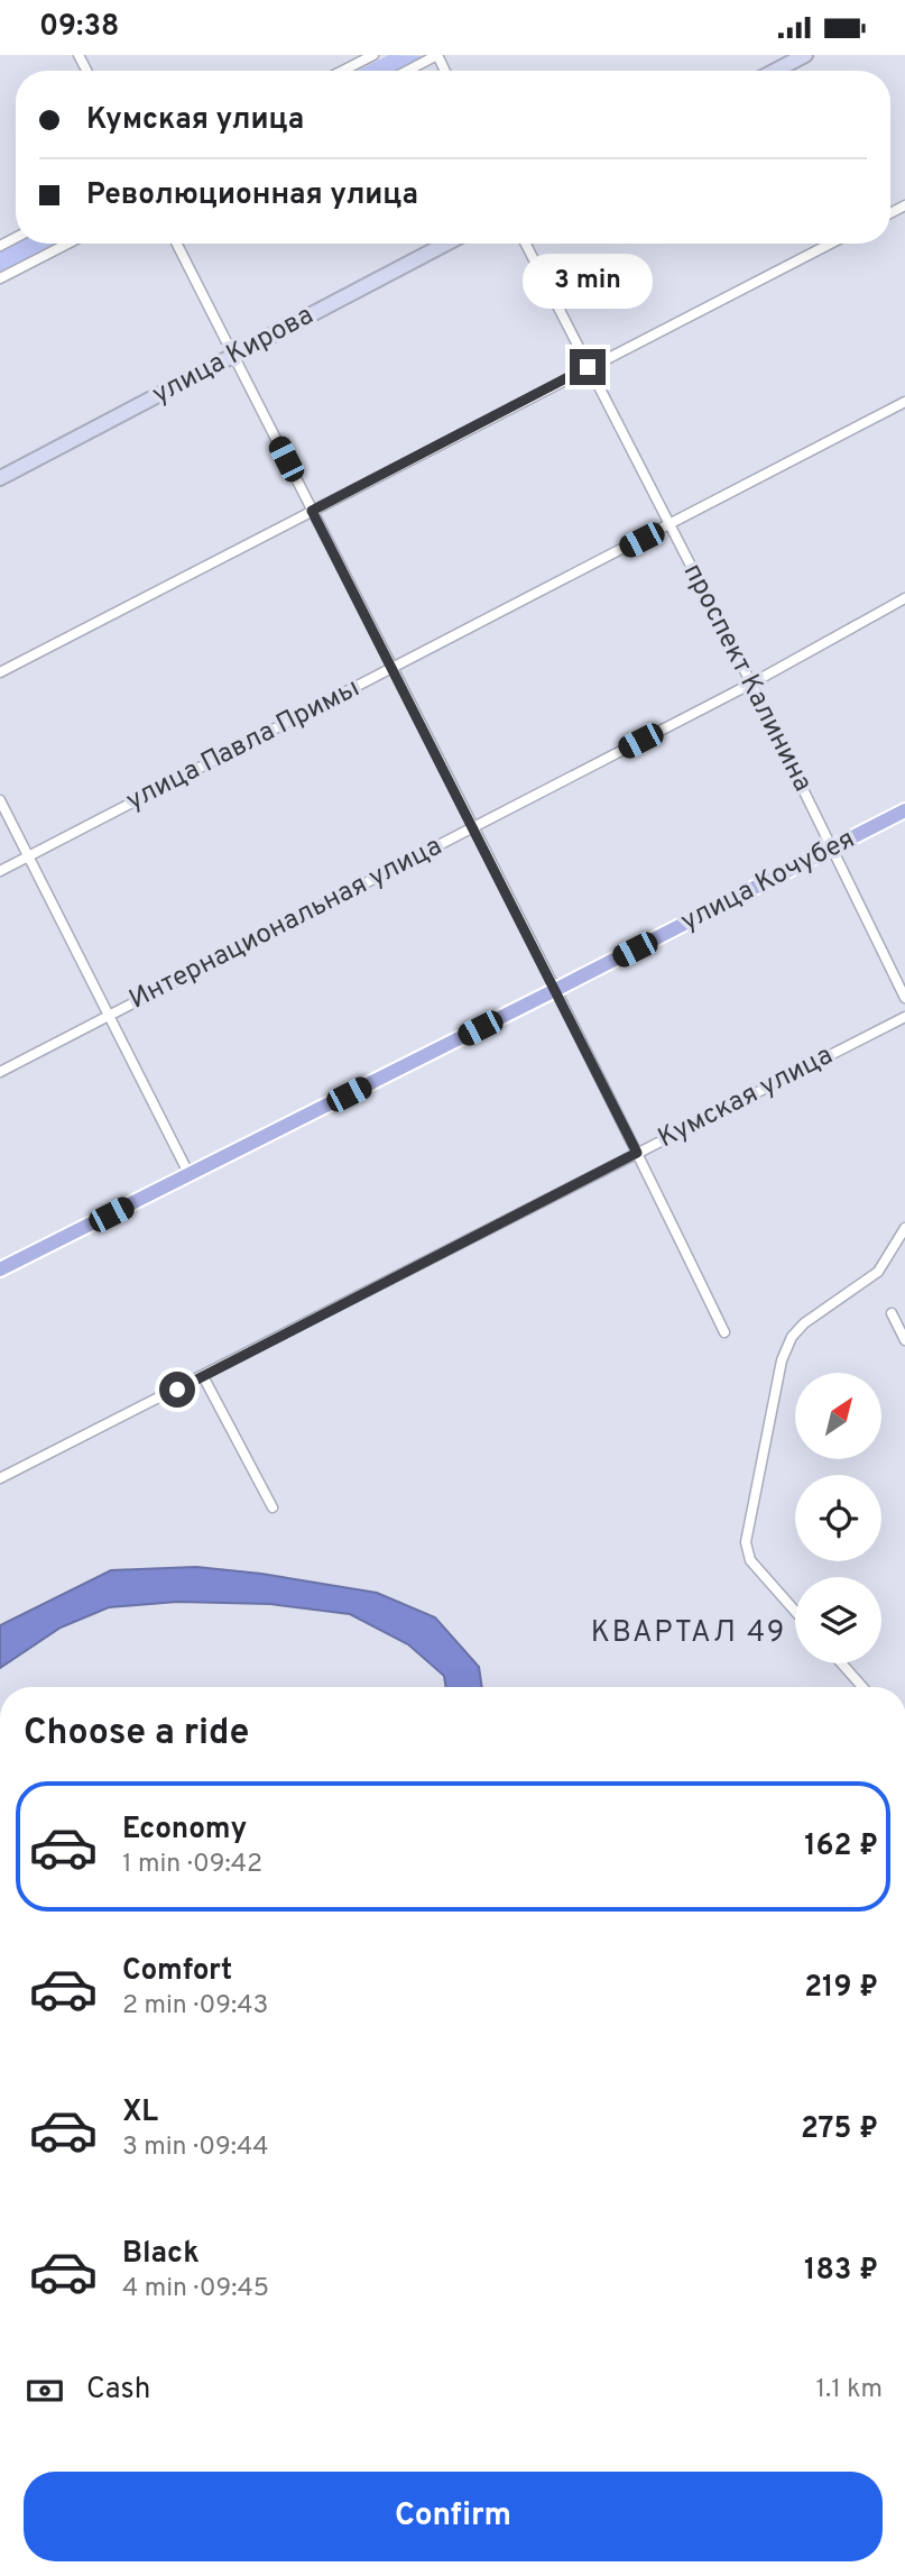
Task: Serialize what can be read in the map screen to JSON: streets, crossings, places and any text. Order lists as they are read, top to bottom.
{
  "streets": {
    "main road": ["улица Кочубея"],
    "street": [
      "улица Кирова",
      "проспект Калинина",
      "улица Павла Примы",
      "Интернациональная улица",
      "Кумская улица"
    ]
  },
  "crossings": [
    ["проспект Калинина", "улица Павла Примы"],
    ["проспект Калинина", "улица Кочубея"],
    ["проспект Калинина", "Интернациональная улица"]
  ],
  "districts": ["КВАРТАЛ 49"],
  "north": "top right",
  "page": {
    "status": "09:38",
    "banner": ["Кумская улица", "Революционная улица"],
    "bubble": "3 min",
    "heading": "Choose a ride",
    "list": [
      {
        "name": "Economy",
        "note": "1 min · 09:42",
        "value": "162 ₽"
      },
      {
        "name": "Comfort",
        "note": "2 min · 09:43",
        "value": "219 ₽"
      },
      {
        "name": "XL",
        "note": "3 min · 09:44",
        "value": "275 ₽"
      },
      {
        "name": "Black",
        "note": "4 min · 09:45",
        "value": "183 ₽"
      }
    ],
    "pay": ["Cash", "1.1 km"],
    "buttons": "Confirm"
  }
}
